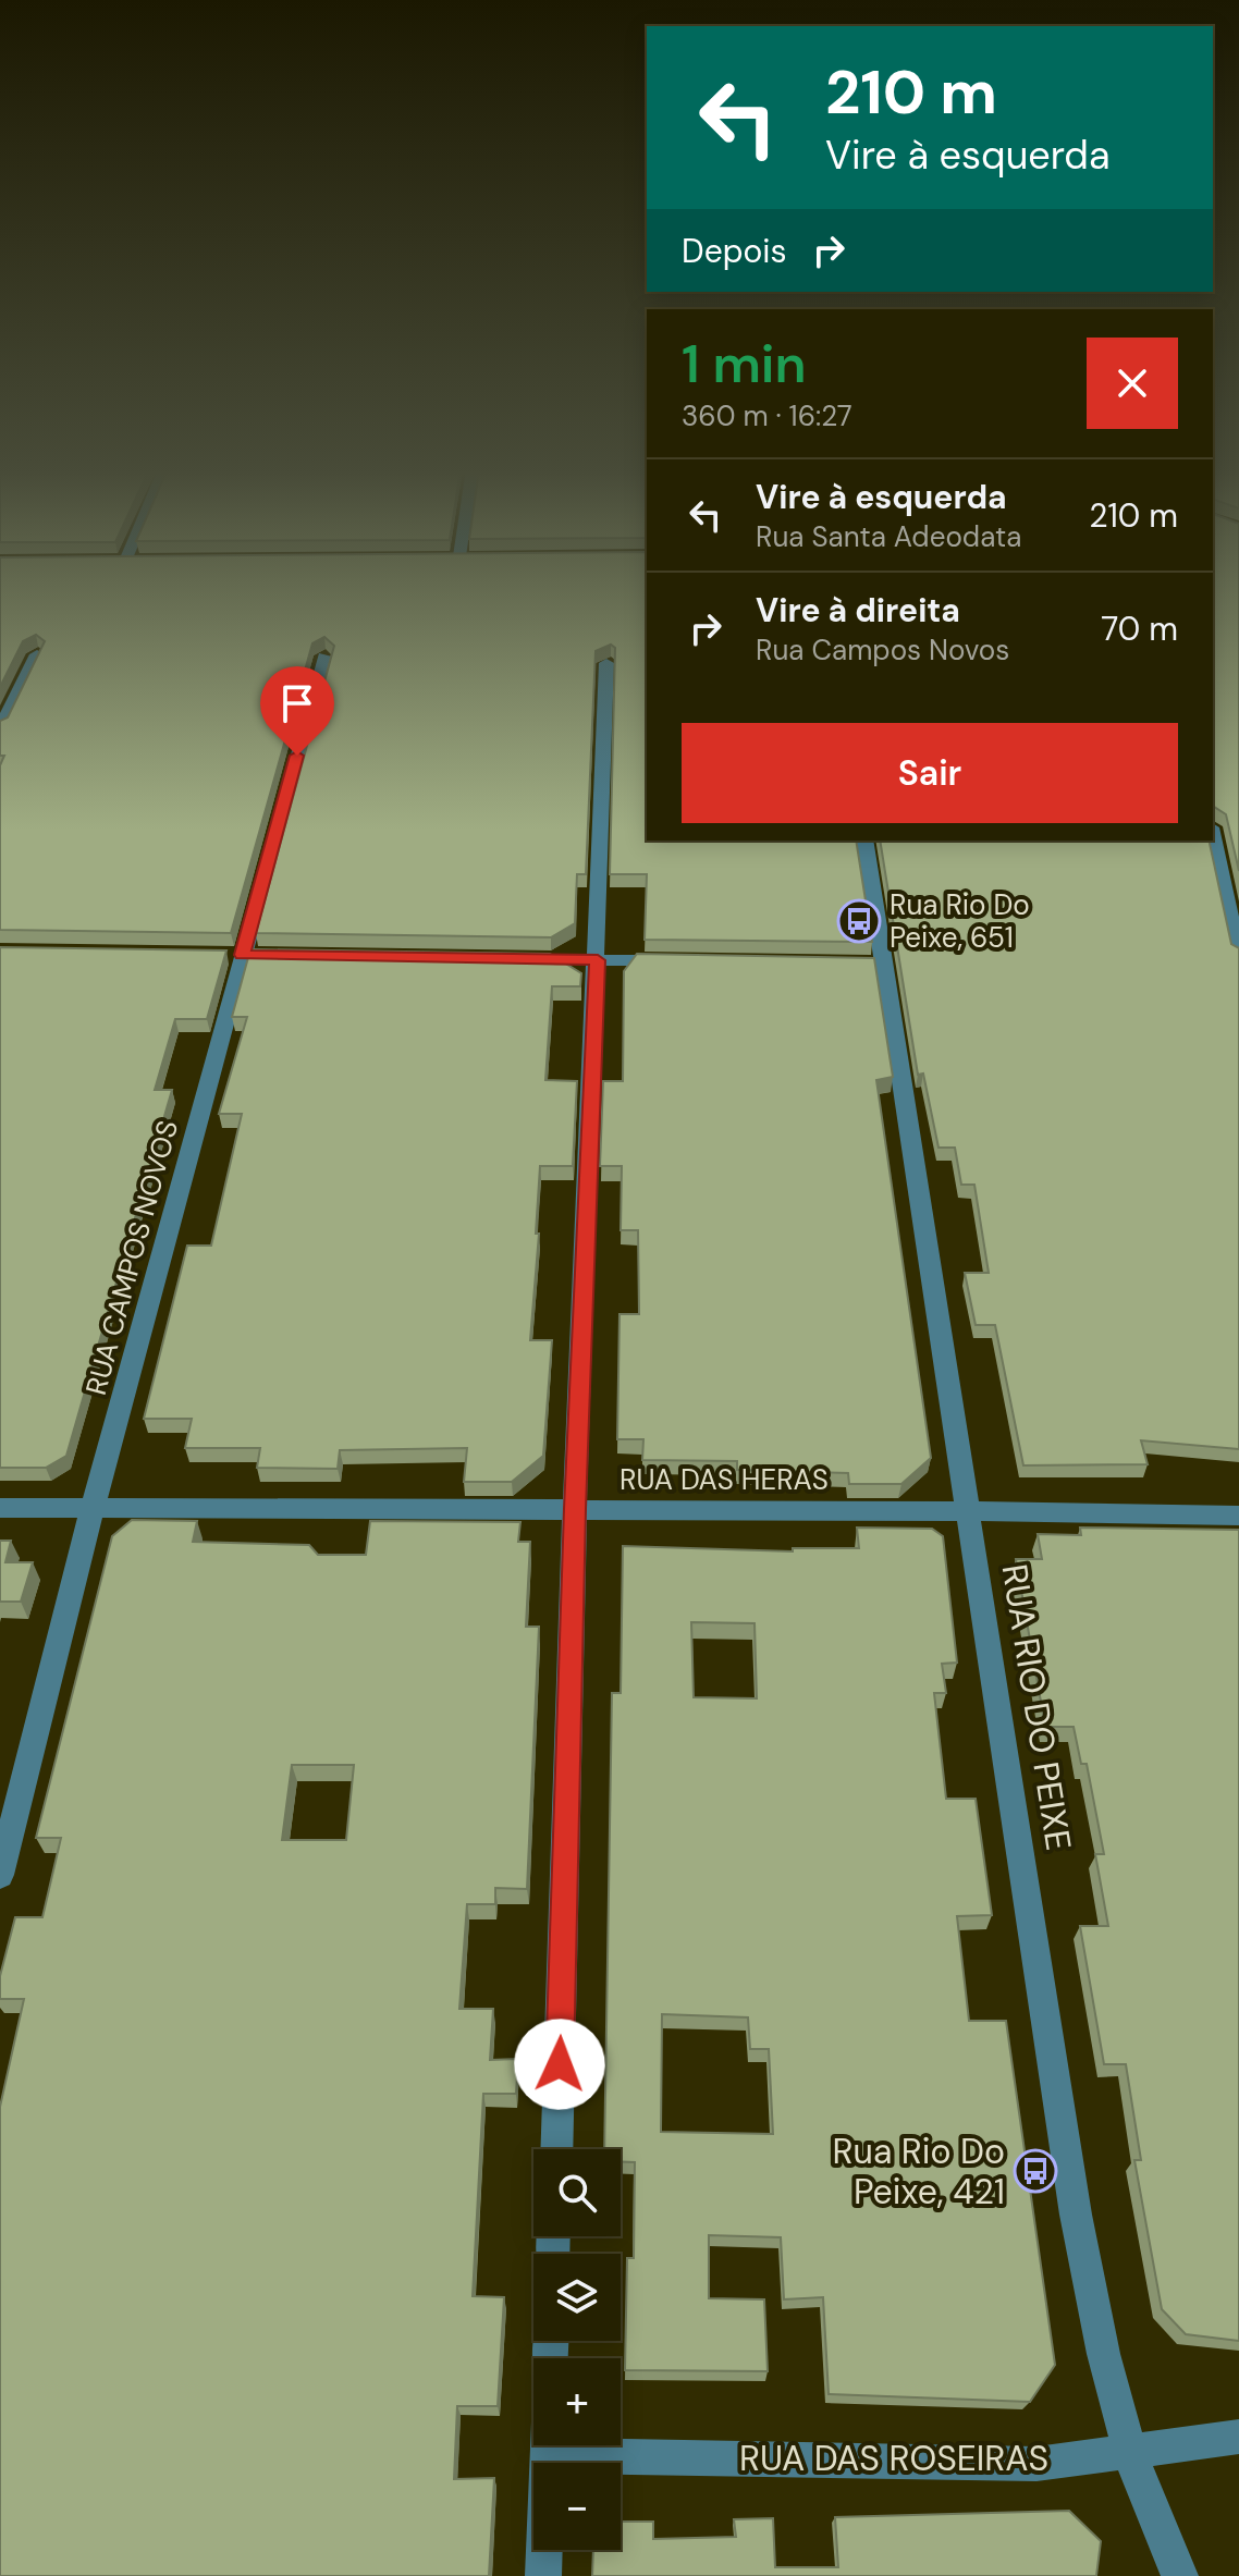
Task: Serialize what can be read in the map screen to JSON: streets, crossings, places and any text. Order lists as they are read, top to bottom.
{
  "streets": {
    "street": [
      "RUA CAMPOS NOVOS",
      "RUA DAS HERAS",
      "RUA RIO DO PEIXE",
      "RUA DAS ROSEIRAS"
    ]
  },
  "crossings": [
    ["RUA CAMPOS NOVOS", "RUA DAS HERAS"],
    ["RUA DAS HERAS", "RUA RIO DO PEIXE"],
    ["RUA RIO DO PEIXE", "RUA DAS ROSEIRAS"]
  ],
  "places": {
    "bus stop": ["Rua Rio Do Peixe, 651", "Rua Rio Do Peixe, 421"]
  },
  "page": {
    "turn": ["210 m", "Vire à esquerda"],
    "then": "Depois",
    "heading": ["1 min", "360 m · 16:27"],
    "list": [
      {
        "name": "Vire à esquerda",
        "note": "Rua Santa Adeodata",
        "value": "210 m"
      },
      {
        "name": "Vire à direita",
        "note": "Rua Campos Novos",
        "value": "70 m"
      }
    ],
    "buttons": "Sair",
    "map_buttons": ["+", "−"]
  }
}
